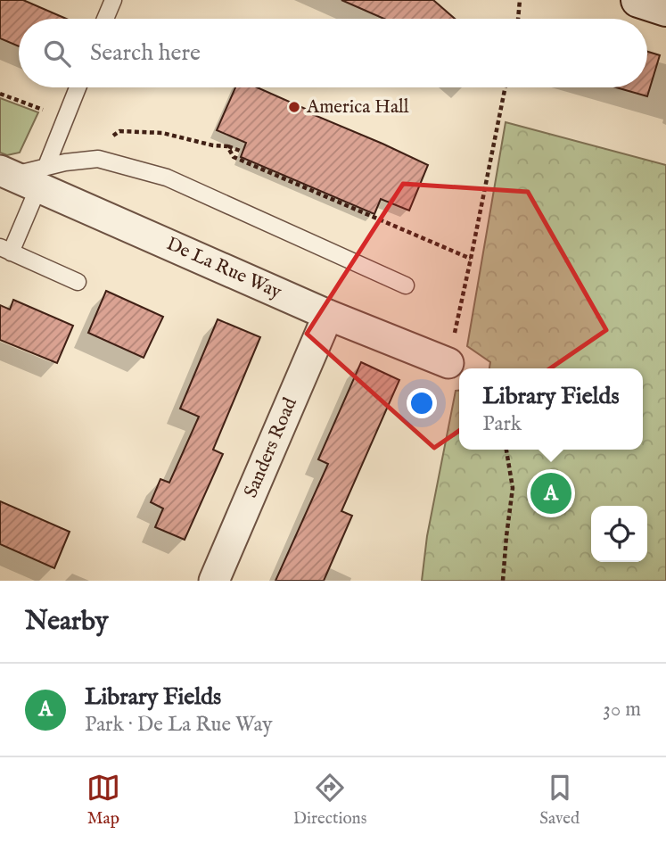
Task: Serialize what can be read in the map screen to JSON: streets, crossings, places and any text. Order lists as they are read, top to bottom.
{
  "streets": {
    "street": ["De La Rue Way", "Sanders Road"]
  },
  "crossings": [
    ["De La Rue Way", "Sanders Road"]
  ],
  "places": ["America Hall"],
  "page": {
    "search": "Search here",
    "popup": ["Library Fields", "Park"],
    "pins": "A",
    "heading": "Nearby",
    "list": [
      {
        "mark": "A",
        "name": "Library Fields",
        "note": "Park · De La Rue Way",
        "value": "30 m"
      }
    ],
    "nav": ["Map", "Directions", "Saved"]
  }
}
